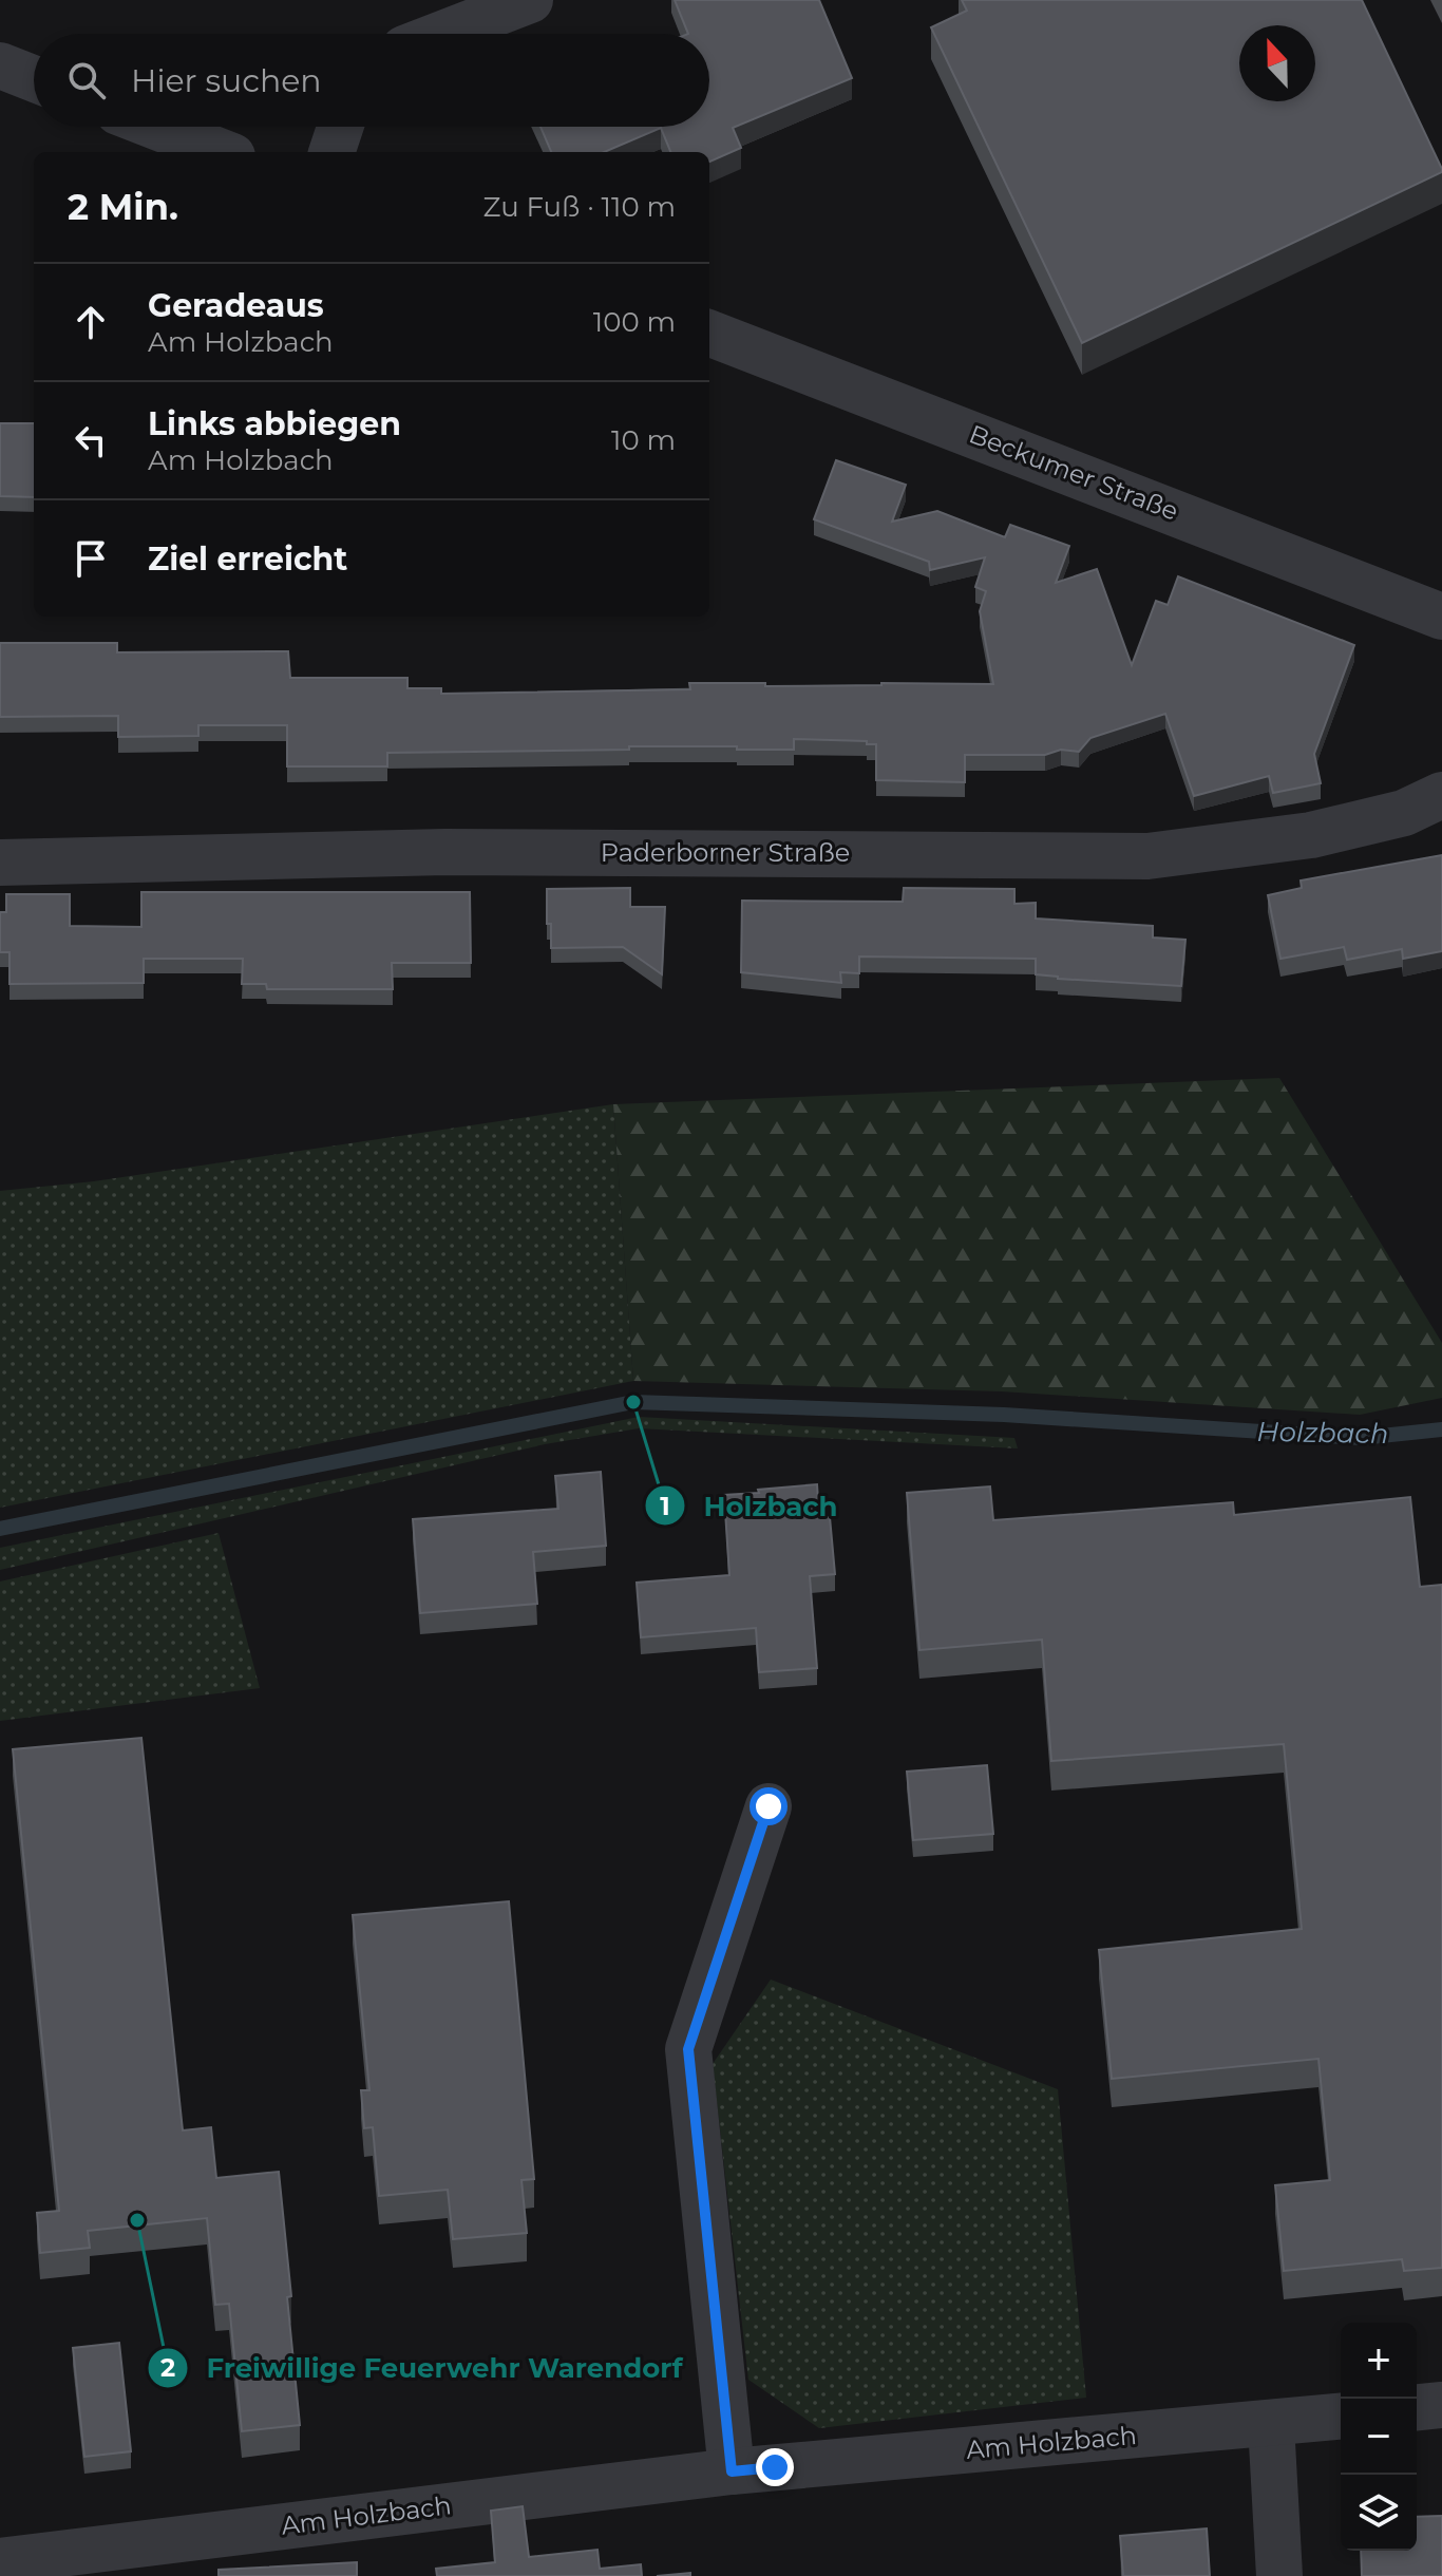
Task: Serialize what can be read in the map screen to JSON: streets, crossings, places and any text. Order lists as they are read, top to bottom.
{
  "streets": {
    "street": ["Beckumer Straße", "Paderborner Straße", "Am Holzbach"]
  },
  "water": ["Holzbach"],
  "places": ["Holzbach", "Freiwillige Feuerwehr Warendorf"],
  "north": "top",
  "page": {
    "search": "Hier suchen",
    "heading": ["2 Min.", "Zu Fuß · 110 m"],
    "list": [
      ["Geradeaus", "Am Holzbach", "100 m"],
      ["Links abbiegen", "Am Holzbach", "10 m"],
      "Ziel erreicht"
    ],
    "map_buttons": ["+", "−"]
  }
}
